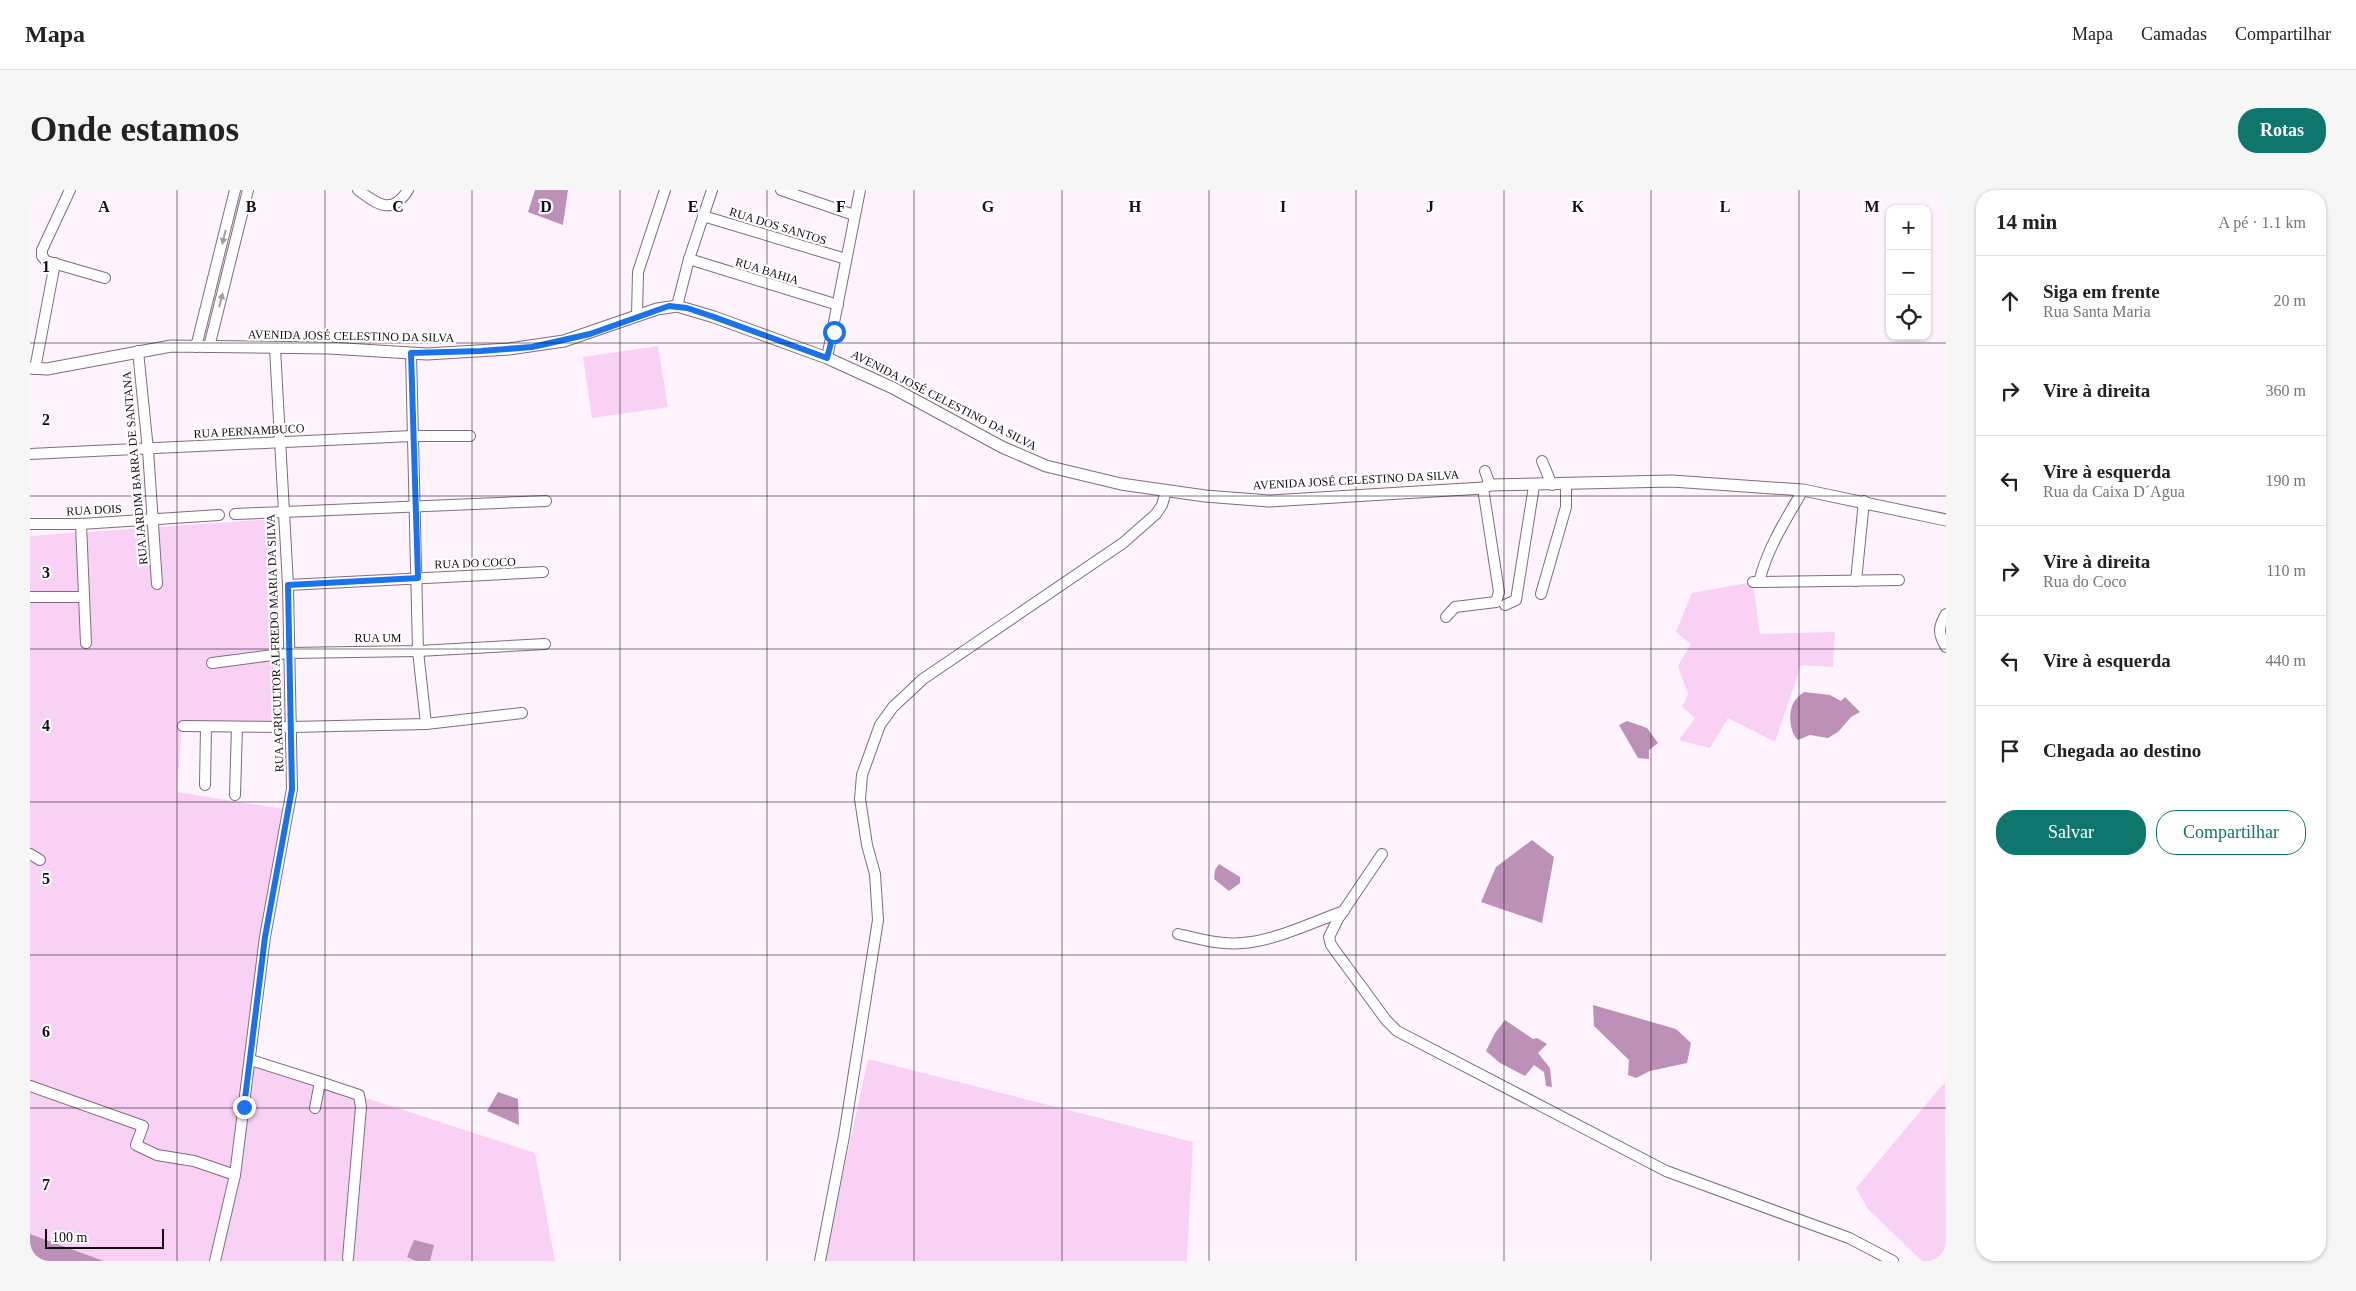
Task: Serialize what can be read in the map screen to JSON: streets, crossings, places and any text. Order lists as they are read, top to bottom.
{
  "streets": {
    "street": [
      "RUA DOS SANTOS",
      "RUA BAHIA",
      "AVENIDA JOSÉ CELESTINO DA SILVA",
      "RUA PERNAMBUCO",
      "RUA JARDIM BARRA DE SANTANA",
      "RUA DOIS",
      "RUA DO COCO",
      "RUA UM",
      "RUA AGRICULTOR ALFREDO MARIA DA SILVA"
    ]
  },
  "crossings": [
    ["AVENIDA JOSÉ CELESTINO DA SILVA", "RUA JARDIM BARRA DE SANTANA"],
    ["AVENIDA JOSÉ CELESTINO DA SILVA", "RUA AGRICULTOR ALFREDO MARIA DA SILVA"],
    ["RUA PERNAMBUCO", "RUA JARDIM BARRA DE SANTANA"],
    ["RUA PERNAMBUCO", "RUA AGRICULTOR ALFREDO MARIA DA SILVA"],
    ["RUA JARDIM BARRA DE SANTANA", "RUA DOIS"],
    ["RUA DO COCO", "RUA AGRICULTOR ALFREDO MARIA DA SILVA"],
    ["RUA UM", "RUA AGRICULTOR ALFREDO MARIA DA SILVA"]
  ],
  "scale_bar": "100 m",
  "page": {
    "header": "Mapa",
    "nav": ["Mapa", "Camadas", "Compartilhar"],
    "buttons": [
      "Rotas",
      ["Salvar", "Compartilhar"]
    ],
    "title": "Onde estamos",
    "heading": ["14 min", "A pé · 1.1 km"],
    "map_buttons": ["+", "−"],
    "list": [
      ["Siga em frente", "Rua Santa Maria", "20 m"],
      ["Vire à direita", "360 m"],
      ["Vire à esquerda", "Rua da Caixa D´Agua", "190 m"],
      ["Vire à direita", "Rua do Coco", "110 m"],
      ["Vire à esquerda", "440 m"],
      "Chegada ao destino"
    ],
    "scale": "100 m"
  },
  "grid": {
    "columns": [
      "A",
      "B",
      "C",
      "D",
      "E",
      "F",
      "G",
      "H",
      "I",
      "J",
      "K",
      "L",
      "M"
    ],
    "rows": [
      "1",
      "2",
      "3",
      "4",
      "5",
      "6",
      "7"
    ]
  }
}
